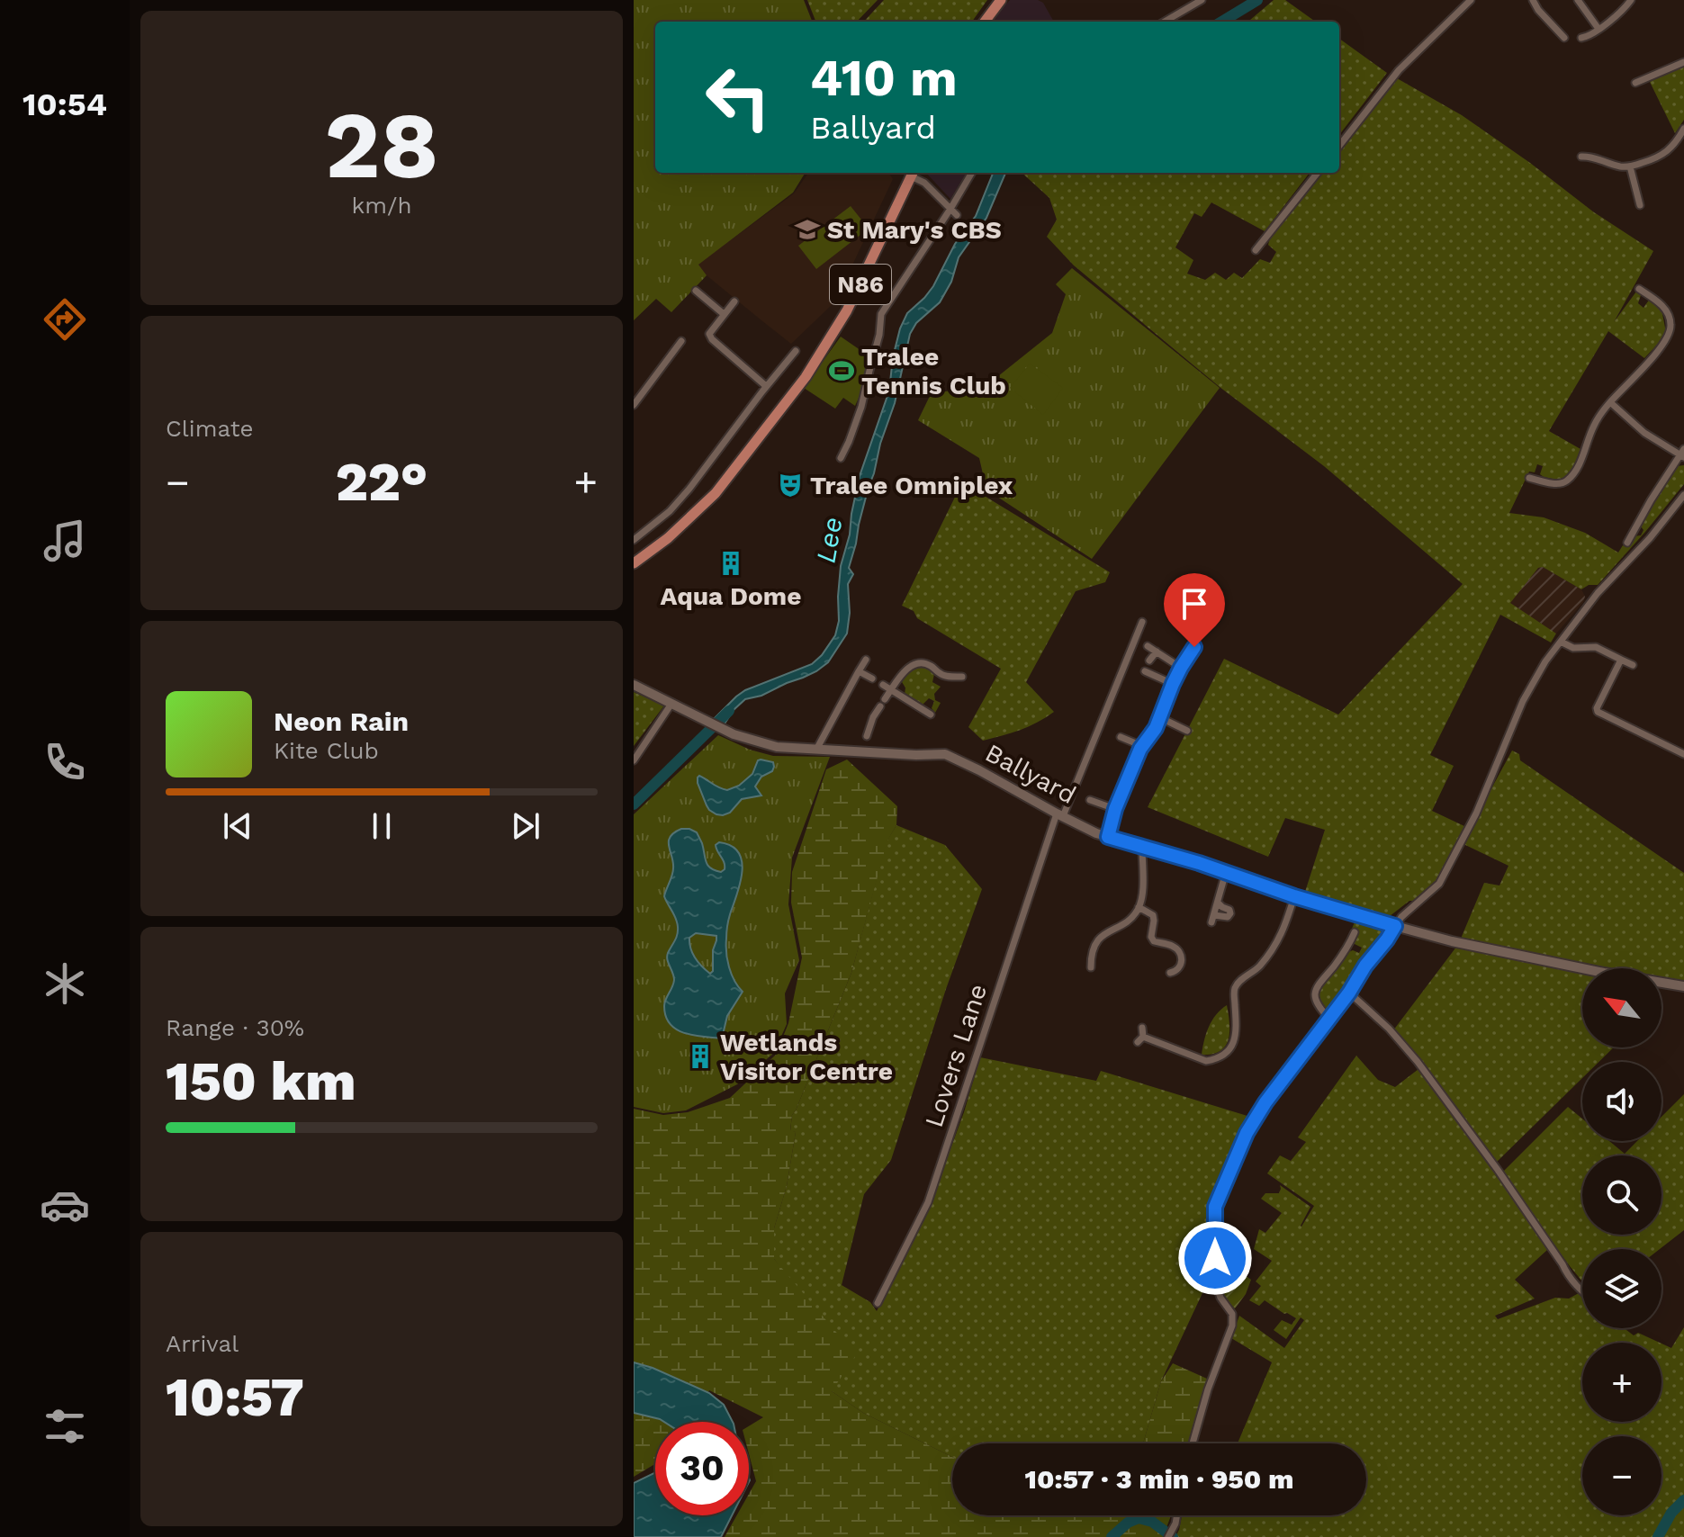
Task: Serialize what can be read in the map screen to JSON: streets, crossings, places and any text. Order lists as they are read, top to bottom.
{
  "streets": {
    "main road": ["N86"],
    "street": ["Ballyard", "Lovers Lane"]
  },
  "crossings": [
    ["Ballyard", "Lovers Lane"]
  ],
  "water": ["Lee"],
  "places": {
    "school or university": ["St Mary's CBS"],
    "sports": ["Tralee Tennis Club"],
    "theatre": ["Tralee Omniplex"],
    "building": ["Aqua Dome", "Wetlands Visitor Centre"]
  },
  "north": "top left",
  "page": {
    "tabs": "10:54",
    "tile": [
      ["28", "km/h"],
      "Climate",
      ["Range · 30%", "150 km"],
      ["Arrival", "10:57"]
    ],
    "turn": ["410 m", "Ballyard"],
    "heat": ["−", "22°", "+"],
    "song": ["Neon Rain", "Kite Club"],
    "map_buttons": ["+", "−"],
    "limit": "30",
    "trip": "10:57 · 3 min · 950 m"
  }
}
